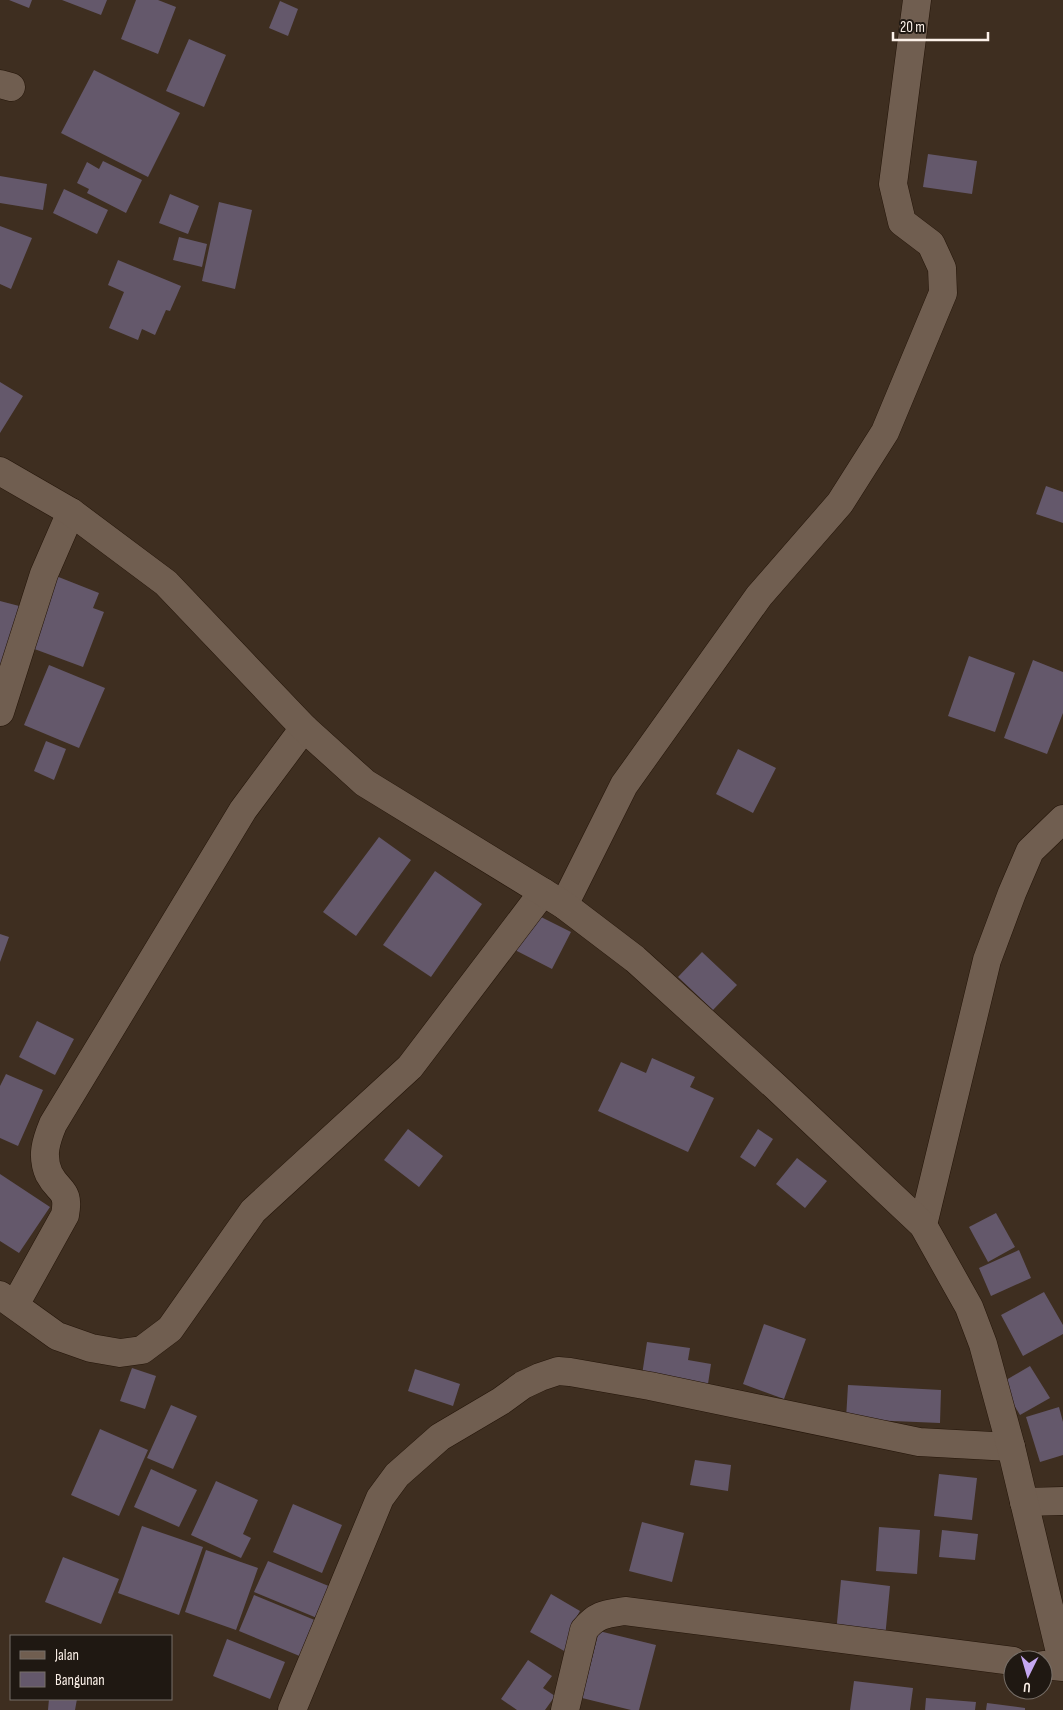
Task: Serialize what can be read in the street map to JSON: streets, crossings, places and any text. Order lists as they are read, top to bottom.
{
  "legend": ["Jalan", "Bangunan"],
  "scale_bar": "20 m",
  "north": "bottom"
}
